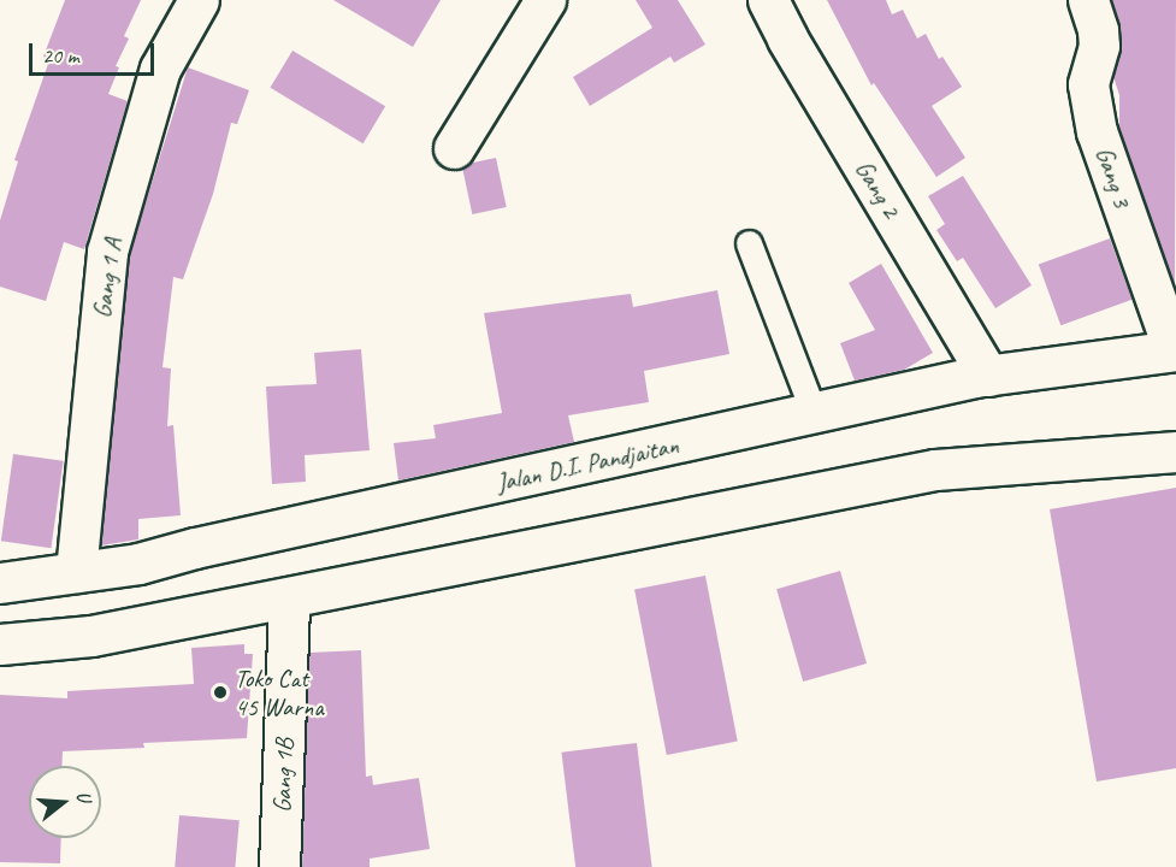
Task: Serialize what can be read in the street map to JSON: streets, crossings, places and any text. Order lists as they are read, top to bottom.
{
  "streets": {
    "main road": [
      "Gang 3",
      "Gang 2",
      "Gang 1 A",
      "Jalan D.I. Pandjaitan",
      "Gang 1B"
    ]
  },
  "crossings": [
    ["Gang 3", "Jalan D.I. Pandjaitan"],
    ["Gang 2", "Jalan D.I. Pandjaitan"],
    ["Gang 1 A", "Jalan D.I. Pandjaitan"]
  ],
  "places": ["Toko Cat 45 Warna"],
  "scale_bar": "20 m",
  "north": "right"
}
